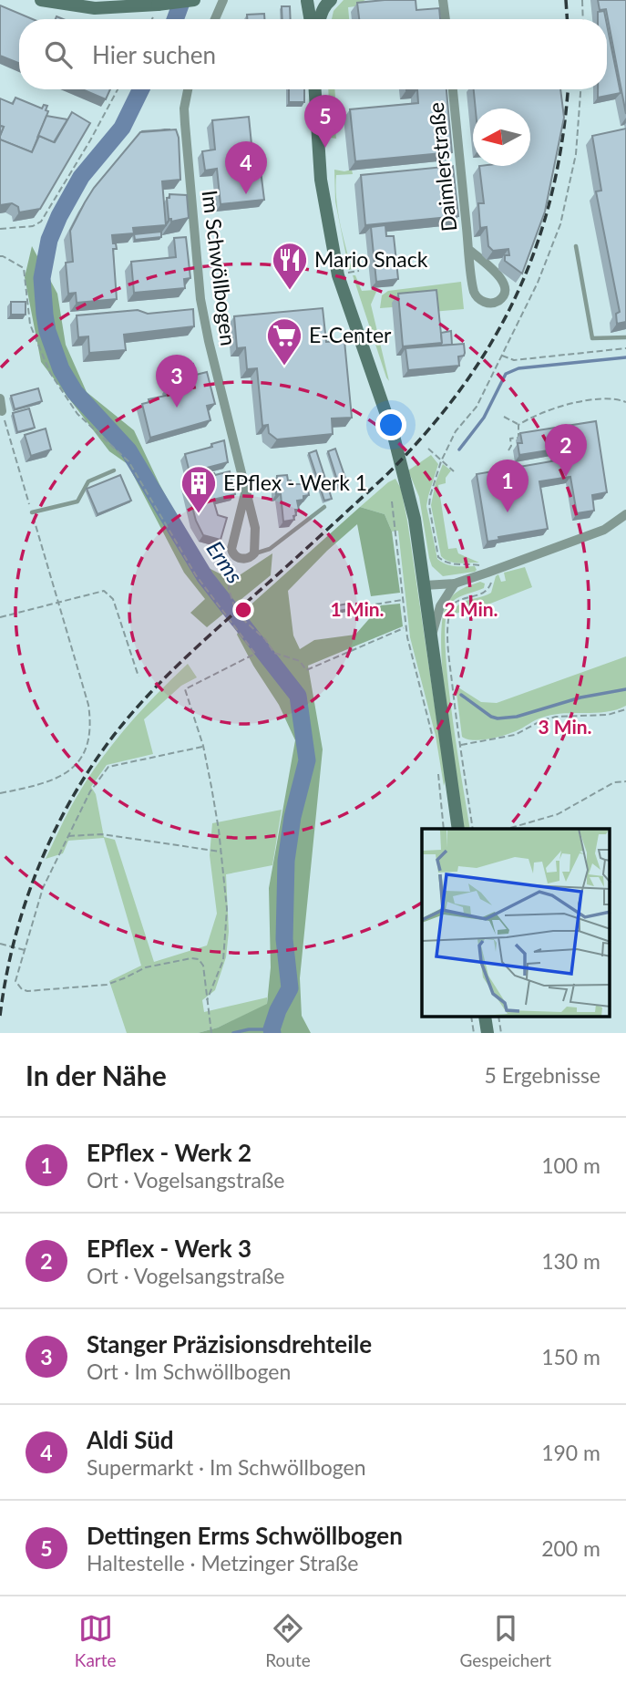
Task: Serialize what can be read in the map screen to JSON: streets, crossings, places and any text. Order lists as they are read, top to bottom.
{
  "streets": {
    "street": ["Daimlerstraße", "Im Schwöllbogen"]
  },
  "water": ["Erms"],
  "places": {
    "restaurant": ["Mario Snack"],
    "supermarket": ["E-Center"],
    "building": ["EPflex - Werk 1"]
  },
  "north": "left",
  "page": {
    "search": "Hier suchen",
    "pins": [
      "5",
      "4",
      "3",
      "2",
      "1"
    ],
    "heading": ["In der Nähe", "5 Ergebnisse"],
    "list": [
      {
        "mark": "1",
        "name": "EPflex - Werk 2",
        "note": "Ort · Vogelsangstraße",
        "value": "100 m"
      },
      {
        "mark": "2",
        "name": "EPflex - Werk 3",
        "note": "Ort · Vogelsangstraße",
        "value": "130 m"
      },
      {
        "mark": "3",
        "name": "Stanger Präzisionsdrehteile",
        "note": "Ort · Im Schwöllbogen",
        "value": "150 m"
      },
      {
        "mark": "4",
        "name": "Aldi Süd",
        "note": "Supermarkt · Im Schwöllbogen",
        "value": "190 m"
      },
      {
        "mark": "5",
        "name": "Dettingen Erms Schwöllbogen",
        "note": "Haltestelle · Metzinger Straße",
        "value": "200 m"
      }
    ],
    "nav": ["Karte", "Route", "Gespeichert"]
  },
  "rings": ["1 Min.", "2 Min.", "3 Min."]
}
